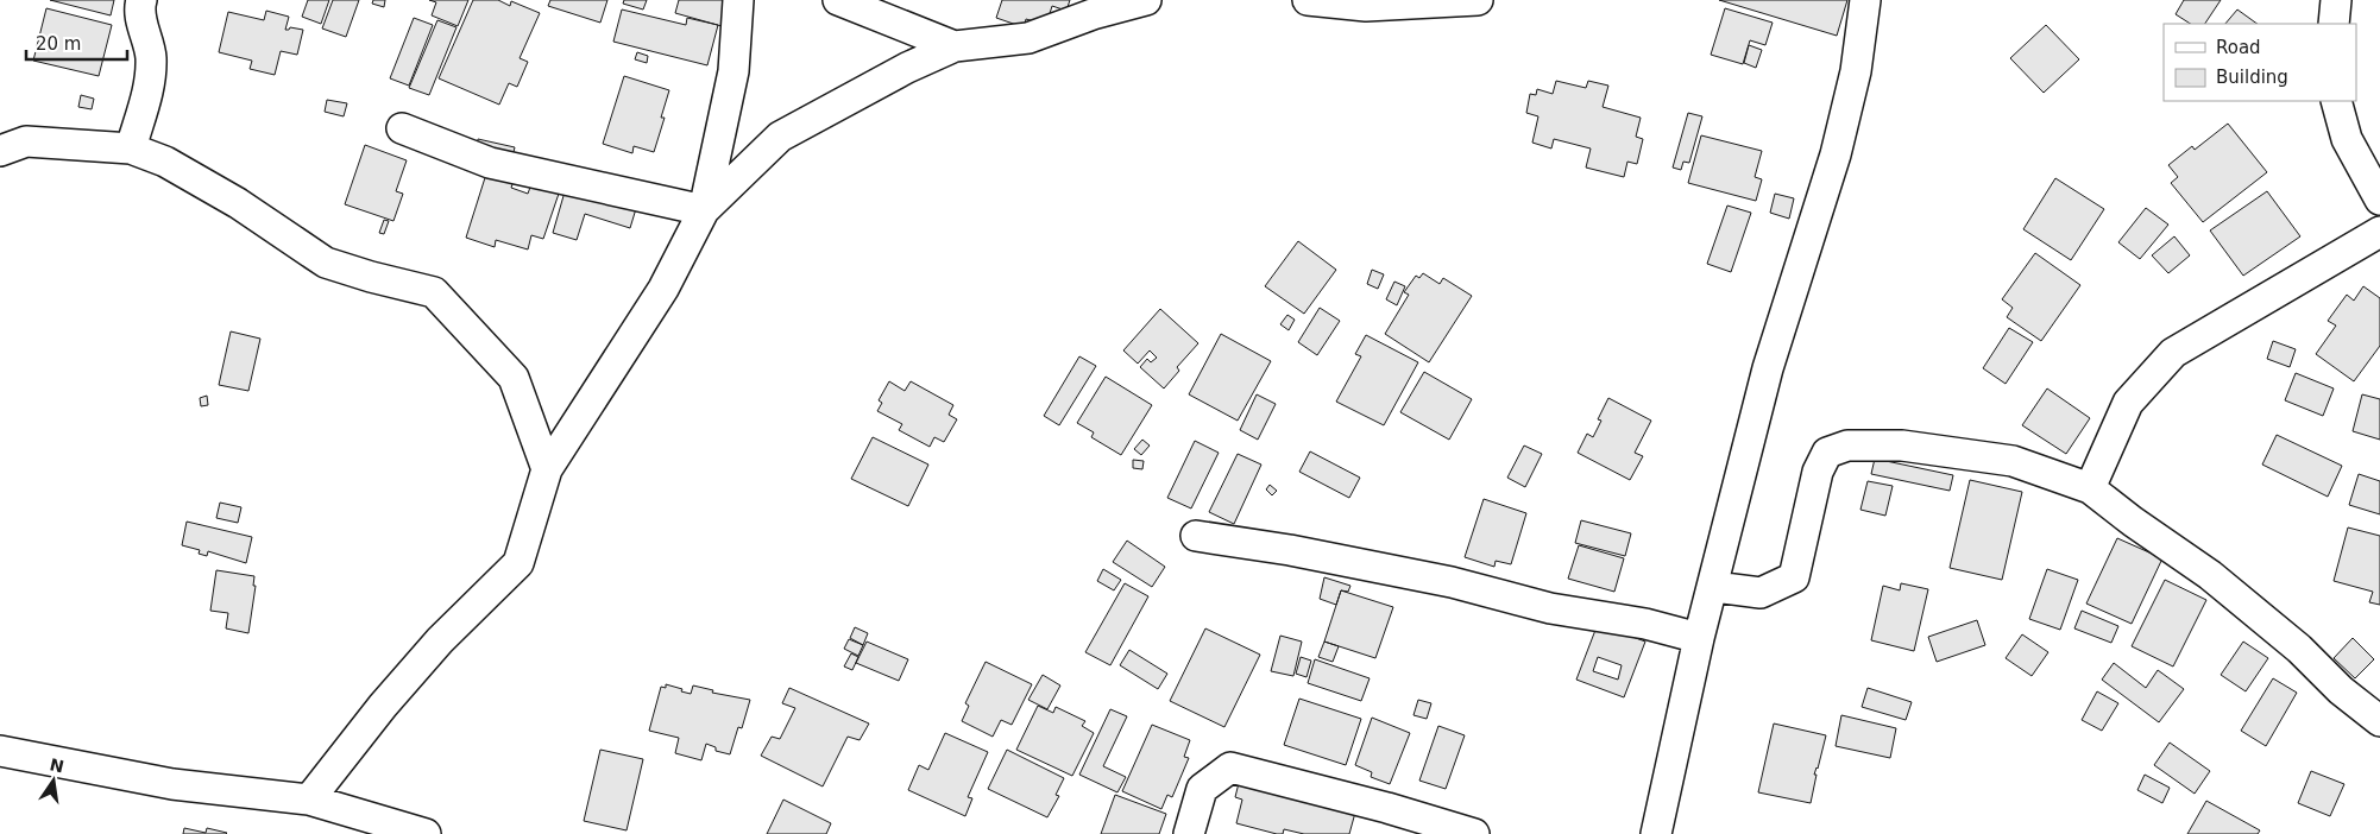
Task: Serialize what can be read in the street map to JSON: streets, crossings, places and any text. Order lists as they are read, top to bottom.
{
  "legend": ["Road", "Building"],
  "scale_bar": "20 m",
  "north": "top"
}
